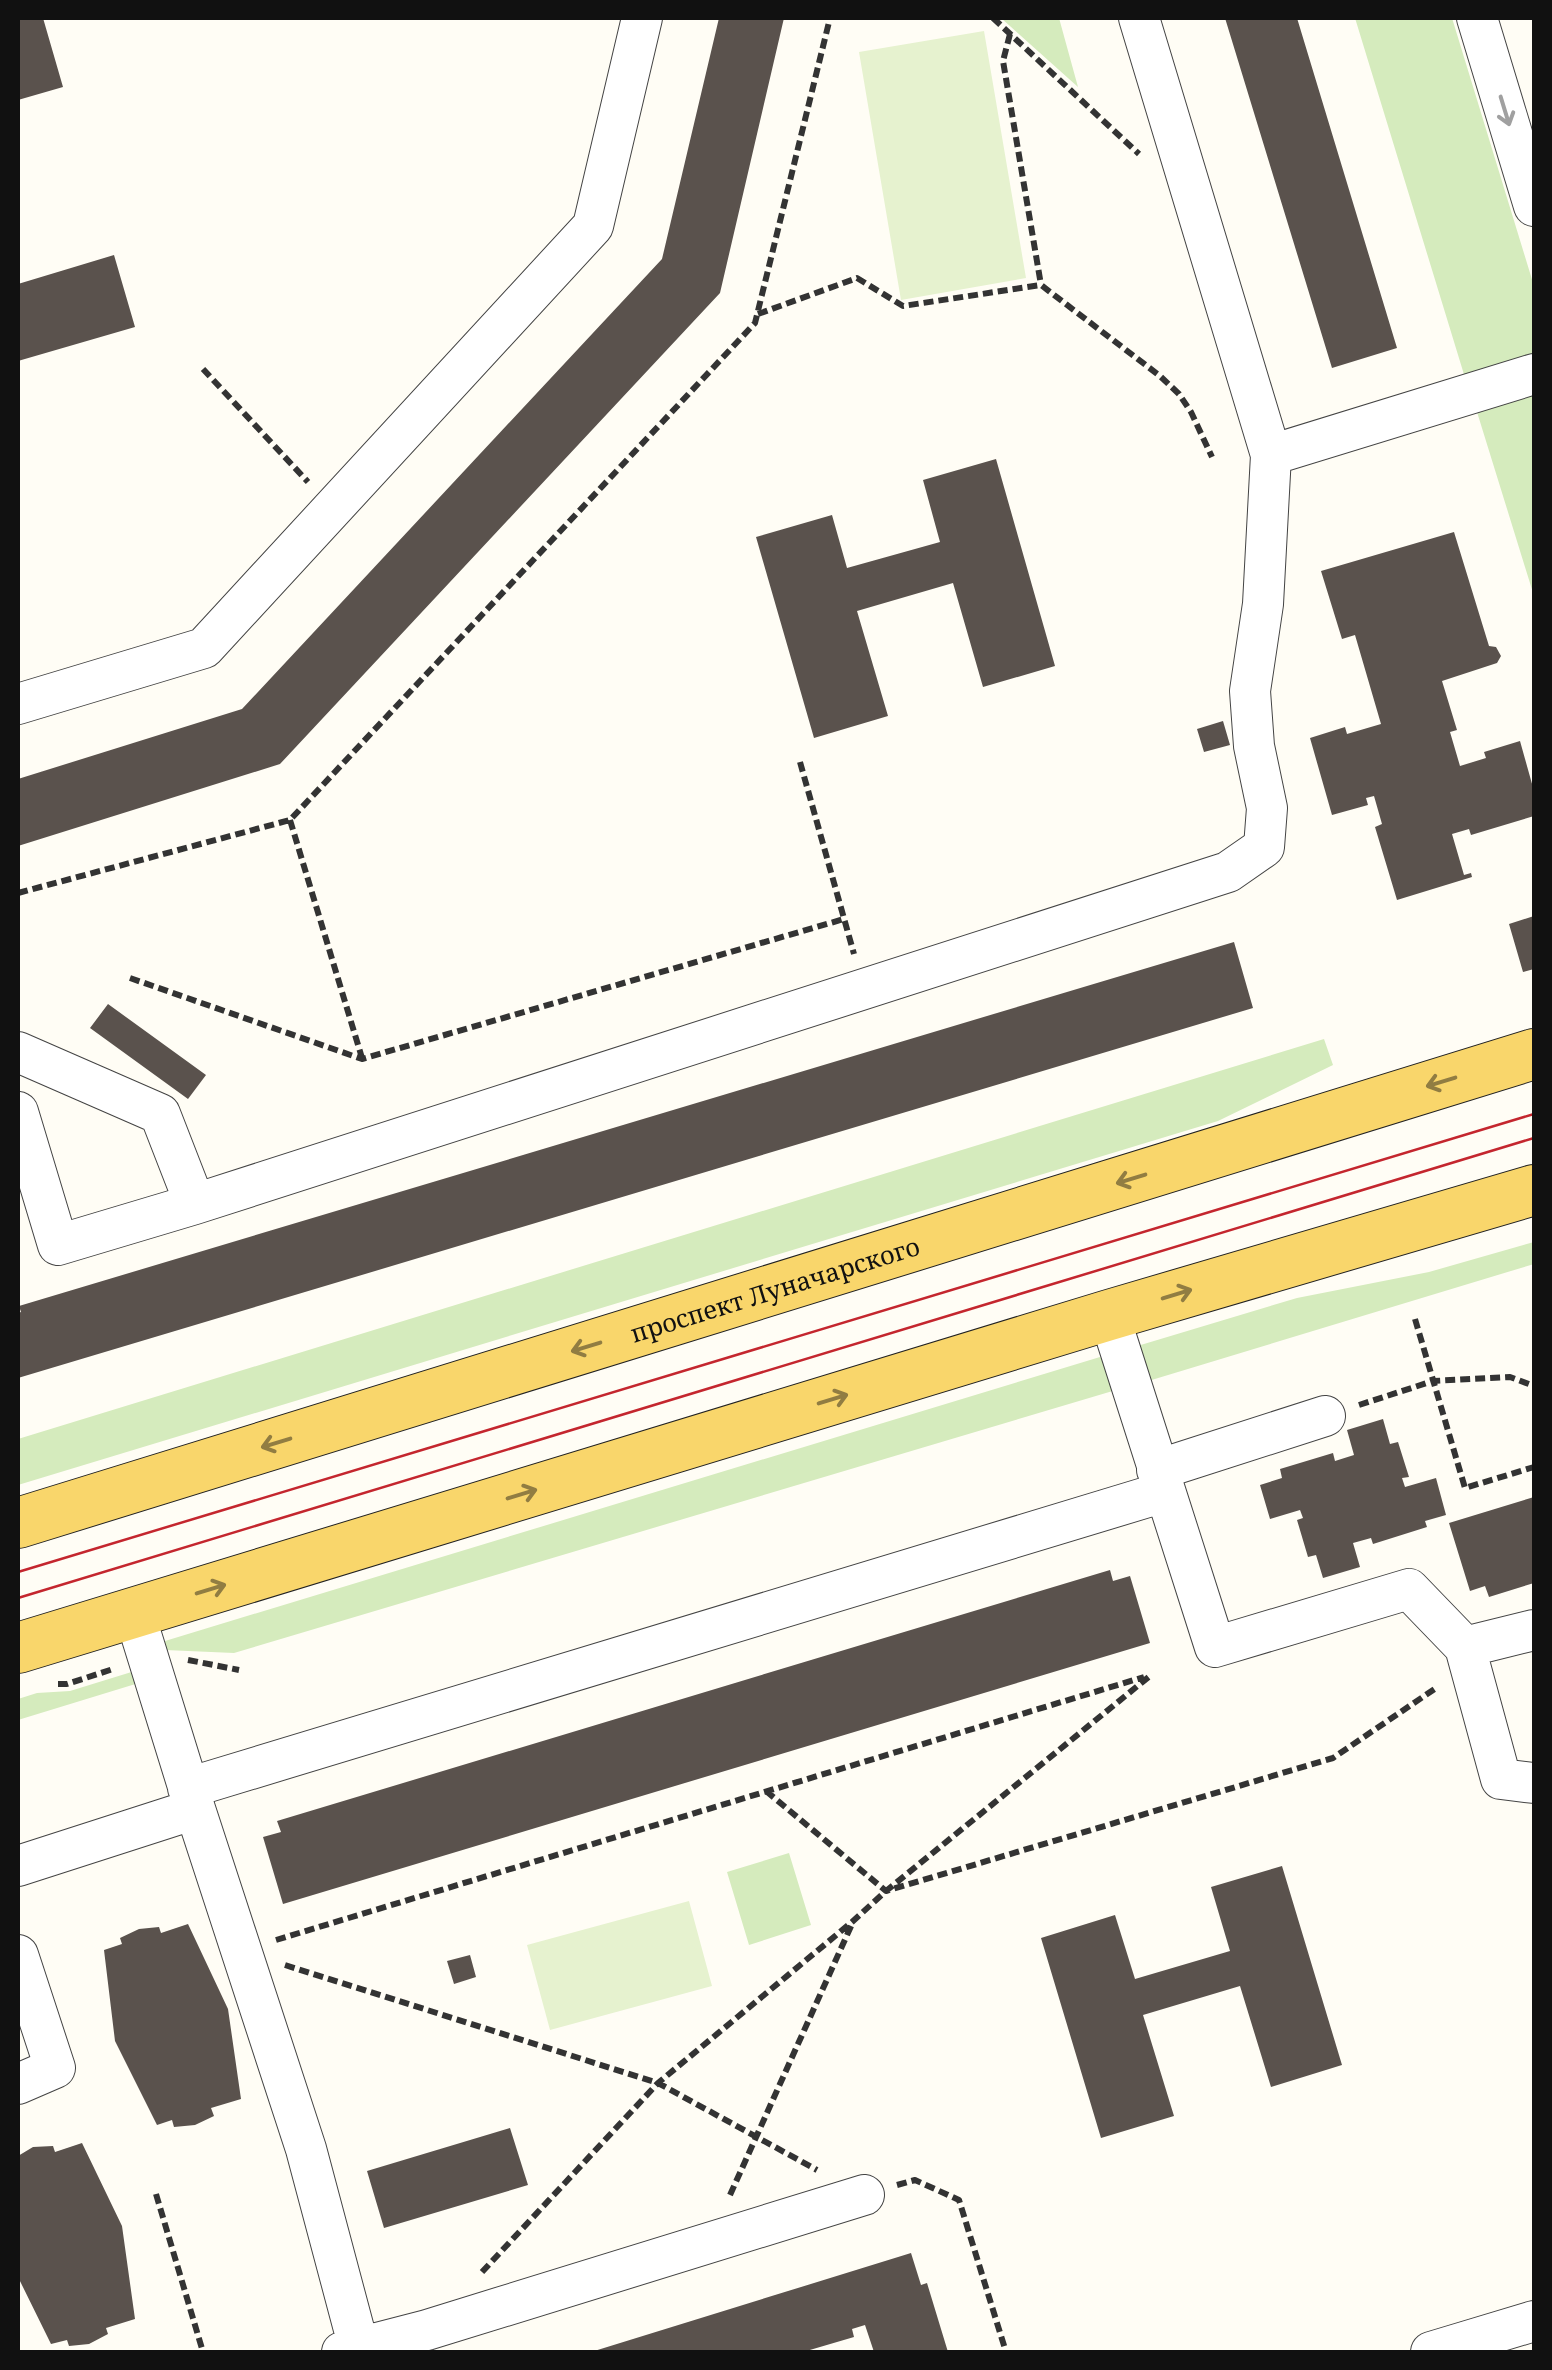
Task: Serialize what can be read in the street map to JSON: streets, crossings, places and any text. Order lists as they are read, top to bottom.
{
  "streets": {
    "main road": ["проспект Луначарского"]
  }
}
